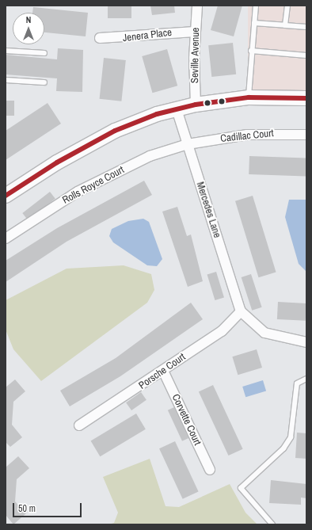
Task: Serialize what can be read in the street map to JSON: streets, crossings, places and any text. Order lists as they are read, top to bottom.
{
  "streets": {
    "street": [
      "Jenera Place",
      "Seville Avenue",
      "Cadillac Court",
      "Rolls Royce Court",
      "Mercedes Lane",
      "Porsche Court",
      "Corvette Court"
    ]
  },
  "crossings": [
    ["Jenera Place", "Seville Avenue"],
    ["Cadillac Court", "Rolls Royce Court"],
    ["Cadillac Court", "Mercedes Lane"],
    ["Rolls Royce Court", "Mercedes Lane"],
    ["Mercedes Lane", "Porsche Court"],
    ["Porsche Court", "Corvette Court"]
  ],
  "scale_bar": "50 m",
  "north": "top"
}
